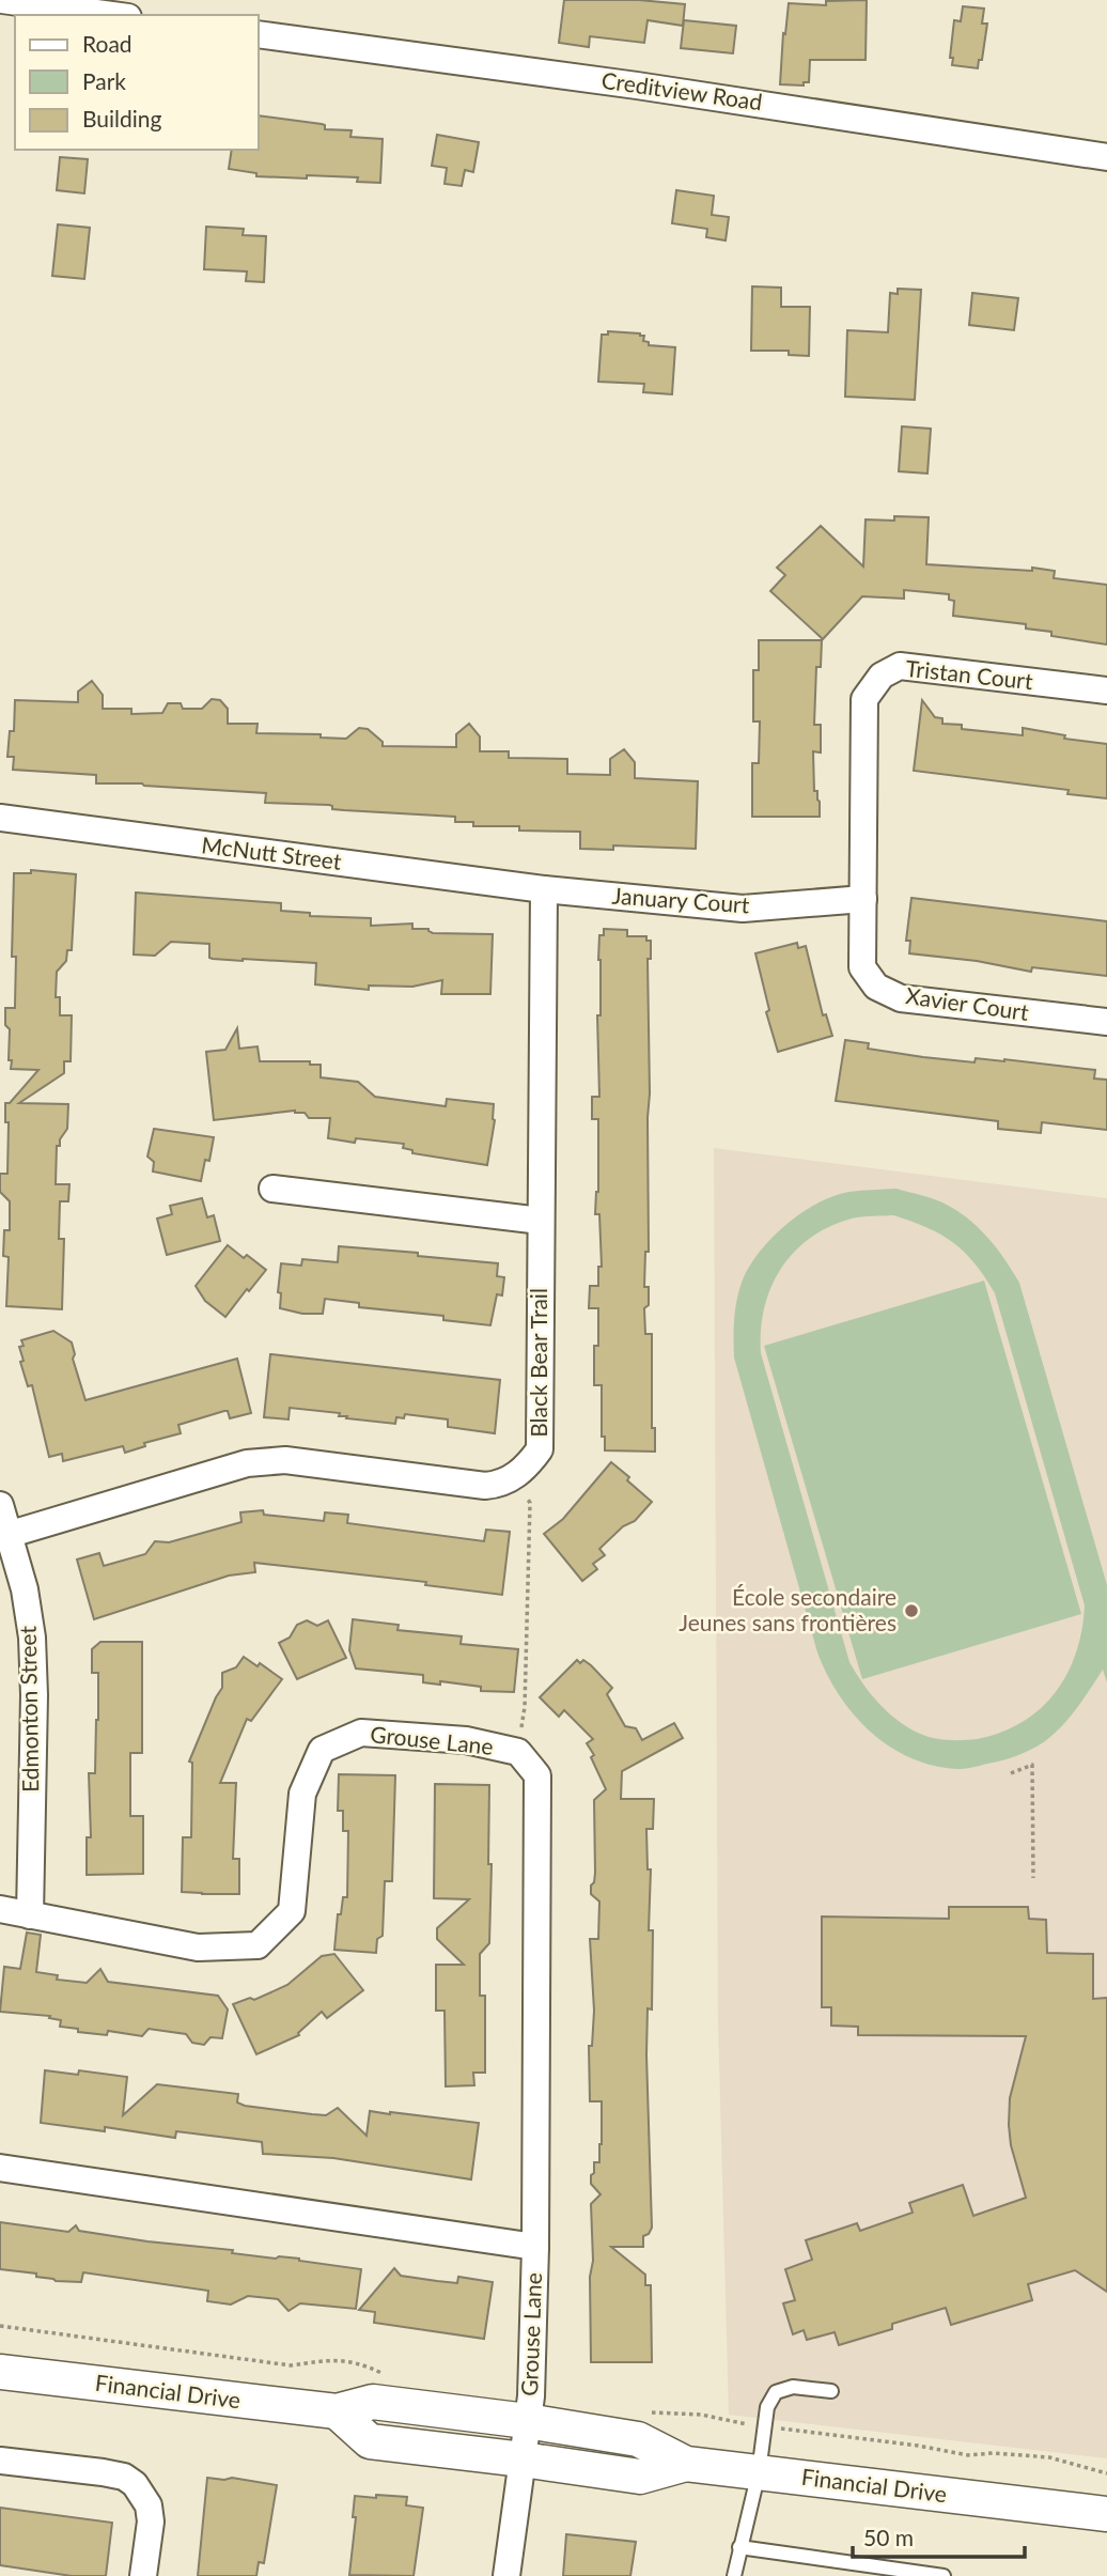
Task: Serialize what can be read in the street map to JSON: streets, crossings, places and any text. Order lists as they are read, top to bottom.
{
  "streets": {
    "street": [
      "Creditview Road",
      "Tristan Court",
      "McNutt Street",
      "January Court",
      "Xavier Court",
      "Black Bear Trail",
      "Edmonton Street",
      "Grouse Lane",
      "Financial Drive"
    ]
  },
  "crossings": [
    ["Tristan Court", "January Court"],
    ["Tristan Court", "Xavier Court"],
    ["McNutt Street", "January Court"],
    ["McNutt Street", "Black Bear Trail"],
    ["January Court", "Xavier Court"],
    ["January Court", "Black Bear Trail"],
    ["Edmonton Street", "Grouse Lane"],
    ["Grouse Lane", "Financial Drive"]
  ],
  "places": ["École secondaire Jeunes sans frontières"],
  "legend": ["Road", "Park", "Building"],
  "scale_bar": "50 m"
}
